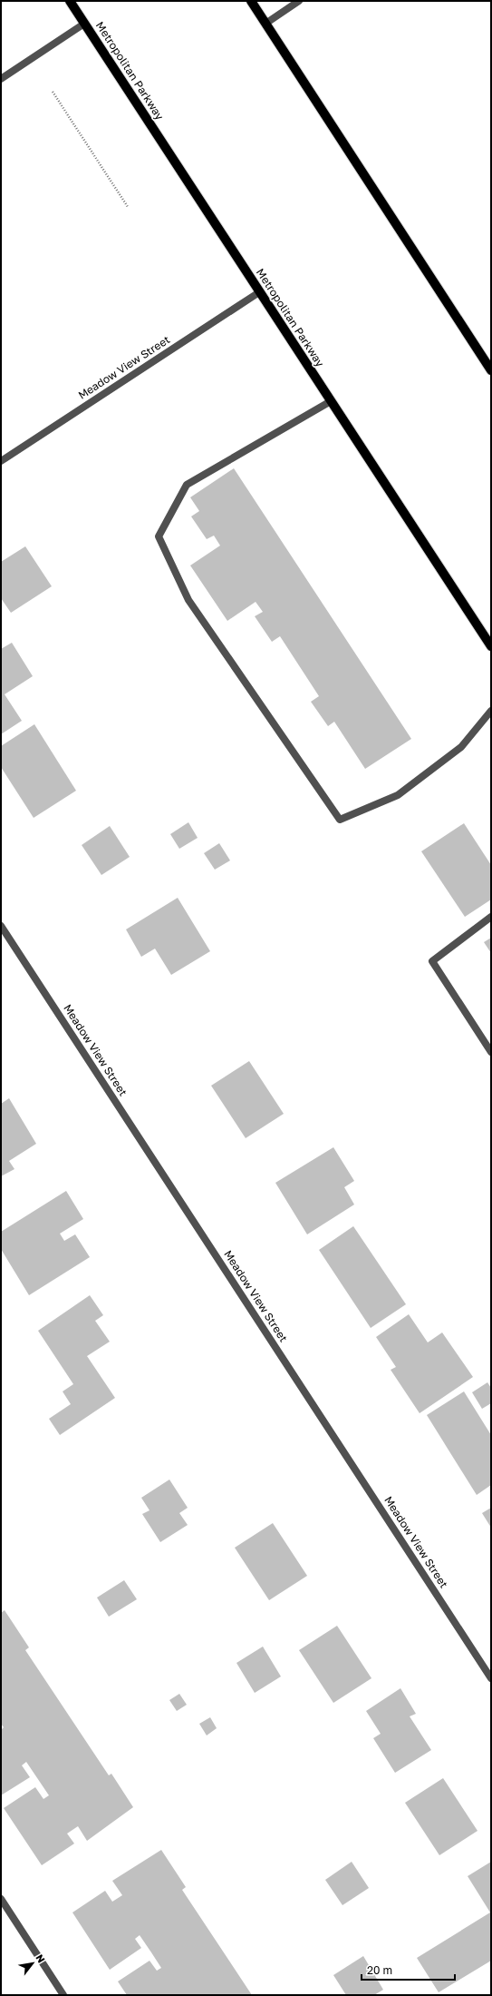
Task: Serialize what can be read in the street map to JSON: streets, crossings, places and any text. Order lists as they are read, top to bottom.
{
  "streets": {
    "main road": ["Metropolitan Parkway"],
    "street": ["Meadow View Street"]
  },
  "crossings": [
    ["Metropolitan Parkway", "Meadow View Street"]
  ],
  "scale_bar": "20 m",
  "north": "top right"
}
